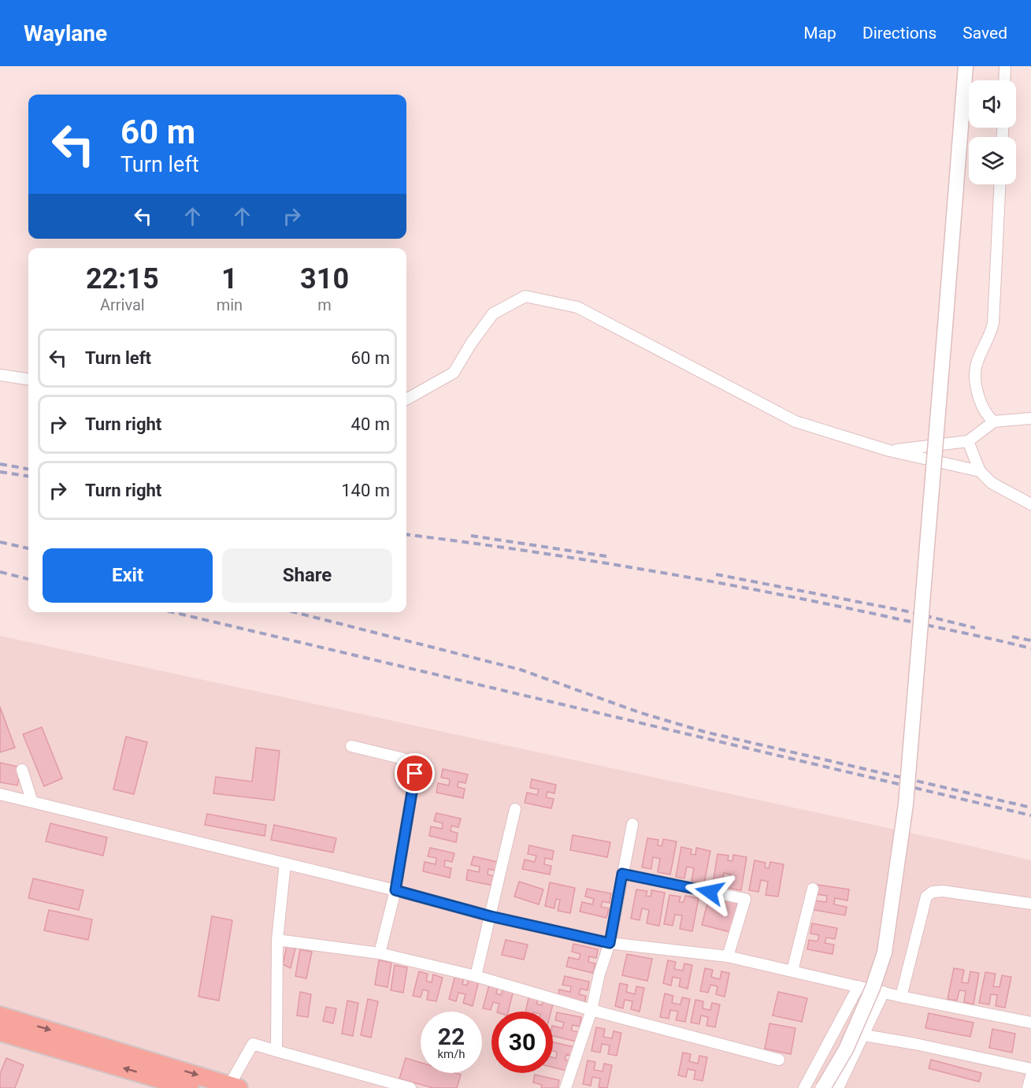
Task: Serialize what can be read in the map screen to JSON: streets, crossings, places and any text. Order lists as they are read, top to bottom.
{
  "page": {
    "header": "Waylane",
    "nav": ["Map", "Directions", "Saved"],
    "turn": ["60 m", "Turn left"],
    "eta": [
      "22:15",
      "Arrival",
      "1",
      "min",
      "310",
      "m"
    ],
    "list": [
      {
        "name": "Turn left",
        "value": "60 m"
      },
      {
        "name": "Turn right",
        "value": "40 m"
      },
      {
        "name": "Turn right",
        "value": "140 m"
      }
    ],
    "buttons": ["Exit", "Share"],
    "speed": "22 km/h",
    "limit": "30"
  }
}
